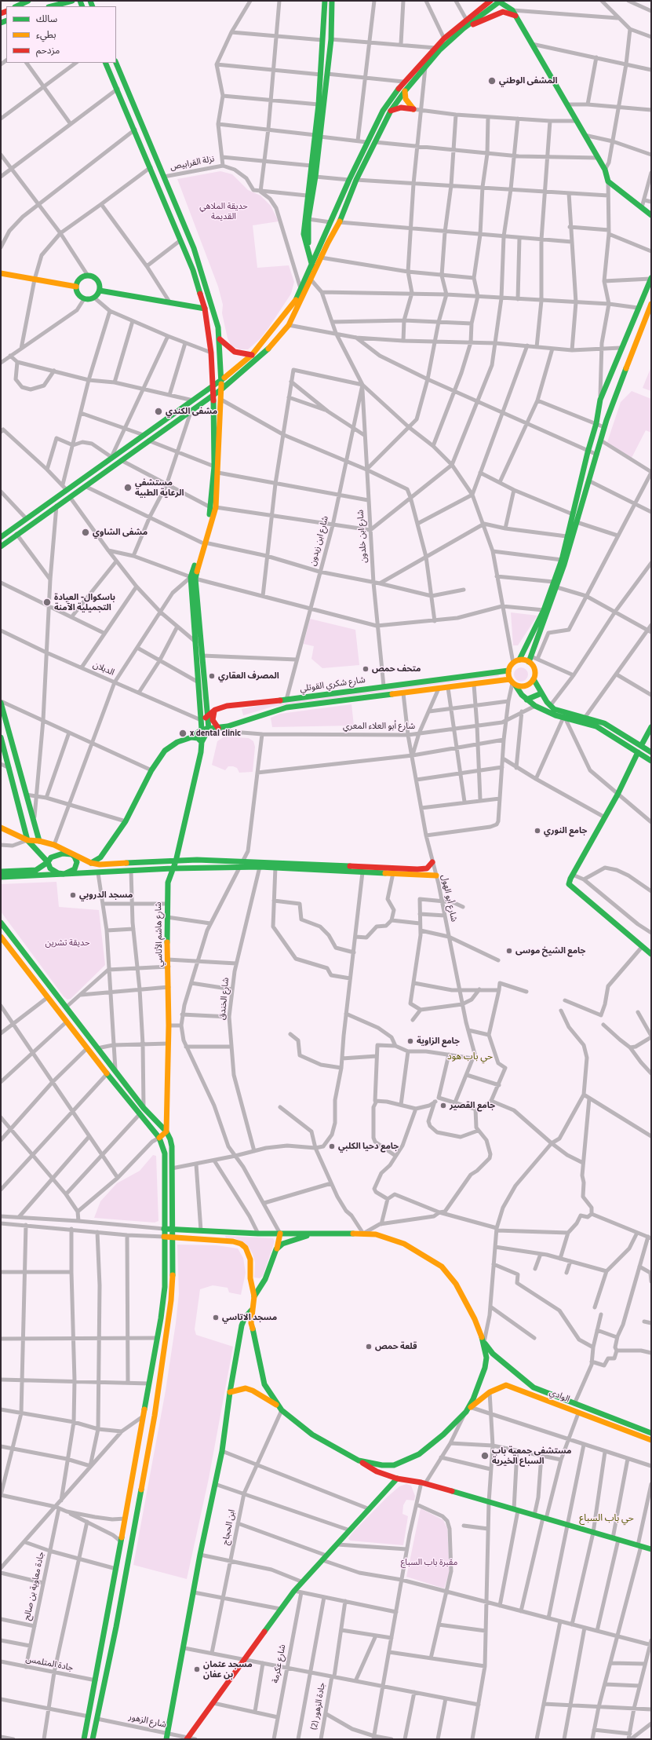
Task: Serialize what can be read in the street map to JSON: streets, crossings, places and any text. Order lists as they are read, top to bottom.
{
  "streets": {
    "main road": ["شارع شكري القوتلي", "شارع هاشم الأتاسي", "الوادي"],
    "street": [
      "نزلة القرابيص",
      "شارع ابن خلدون",
      "شارع ابن زيدون",
      "الدبلان",
      "شارع أبو العلاء المعري",
      "شارع أبو الهول",
      "شارع الخندق",
      "ابن الحجاج",
      "جادة معاوية بن صالح",
      "جادة المتلمس",
      "شارع عكرمة",
      "جادة الزهور (2)",
      "شارع الزهور"
    ]
  },
  "crossings": [
    ["شارع ابن خلدون", "شارع ابن زيدون"],
    ["شارع ابن خلدون", "شارع شكري القوتلي"],
    ["شارع ابن زيدون", "شارع شكري القوتلي"],
    ["الدبلان", "شارع شكري القوتلي"],
    ["شارع شكري القوتلي", "شارع أبو العلاء المعري"],
    ["شارع شكري القوتلي", "شارع أبو الهول"],
    ["شارع أبو العلاء المعري", "شارع أبو الهول"],
    ["جادة معاوية بن صالح", "جادة المتلمس"]
  ],
  "districts": ["حي باب هود", "حي باب السباع"],
  "parks": ["حديقة الملاهي القديمة", "حديقة تشرين", "مقبرة باب السباع"],
  "places": [
    "المشفى الوطني",
    "مشفى الكندي",
    "مستشفى الرعاية الطبية",
    "مشفى الشاوي",
    "باسكوال- العيادة التجميلية الآمنة",
    "متحف حمص",
    "المصرف العقاري",
    "x dental clinic",
    "جامع النوري",
    "مسجد الدروبي",
    "جامع الشيخ موسى",
    "جامع الزاوية",
    "جامع القصير",
    "جامع دحيا الكلبي",
    "مسجد الاتاسي",
    "قلعة حمص",
    "مستشفى جمعية باب السباع الخيرية",
    "مسجد عثمان بن عفان"
  ],
  "legend": ["سالك", "بطيء", "مزدحم"]
}
